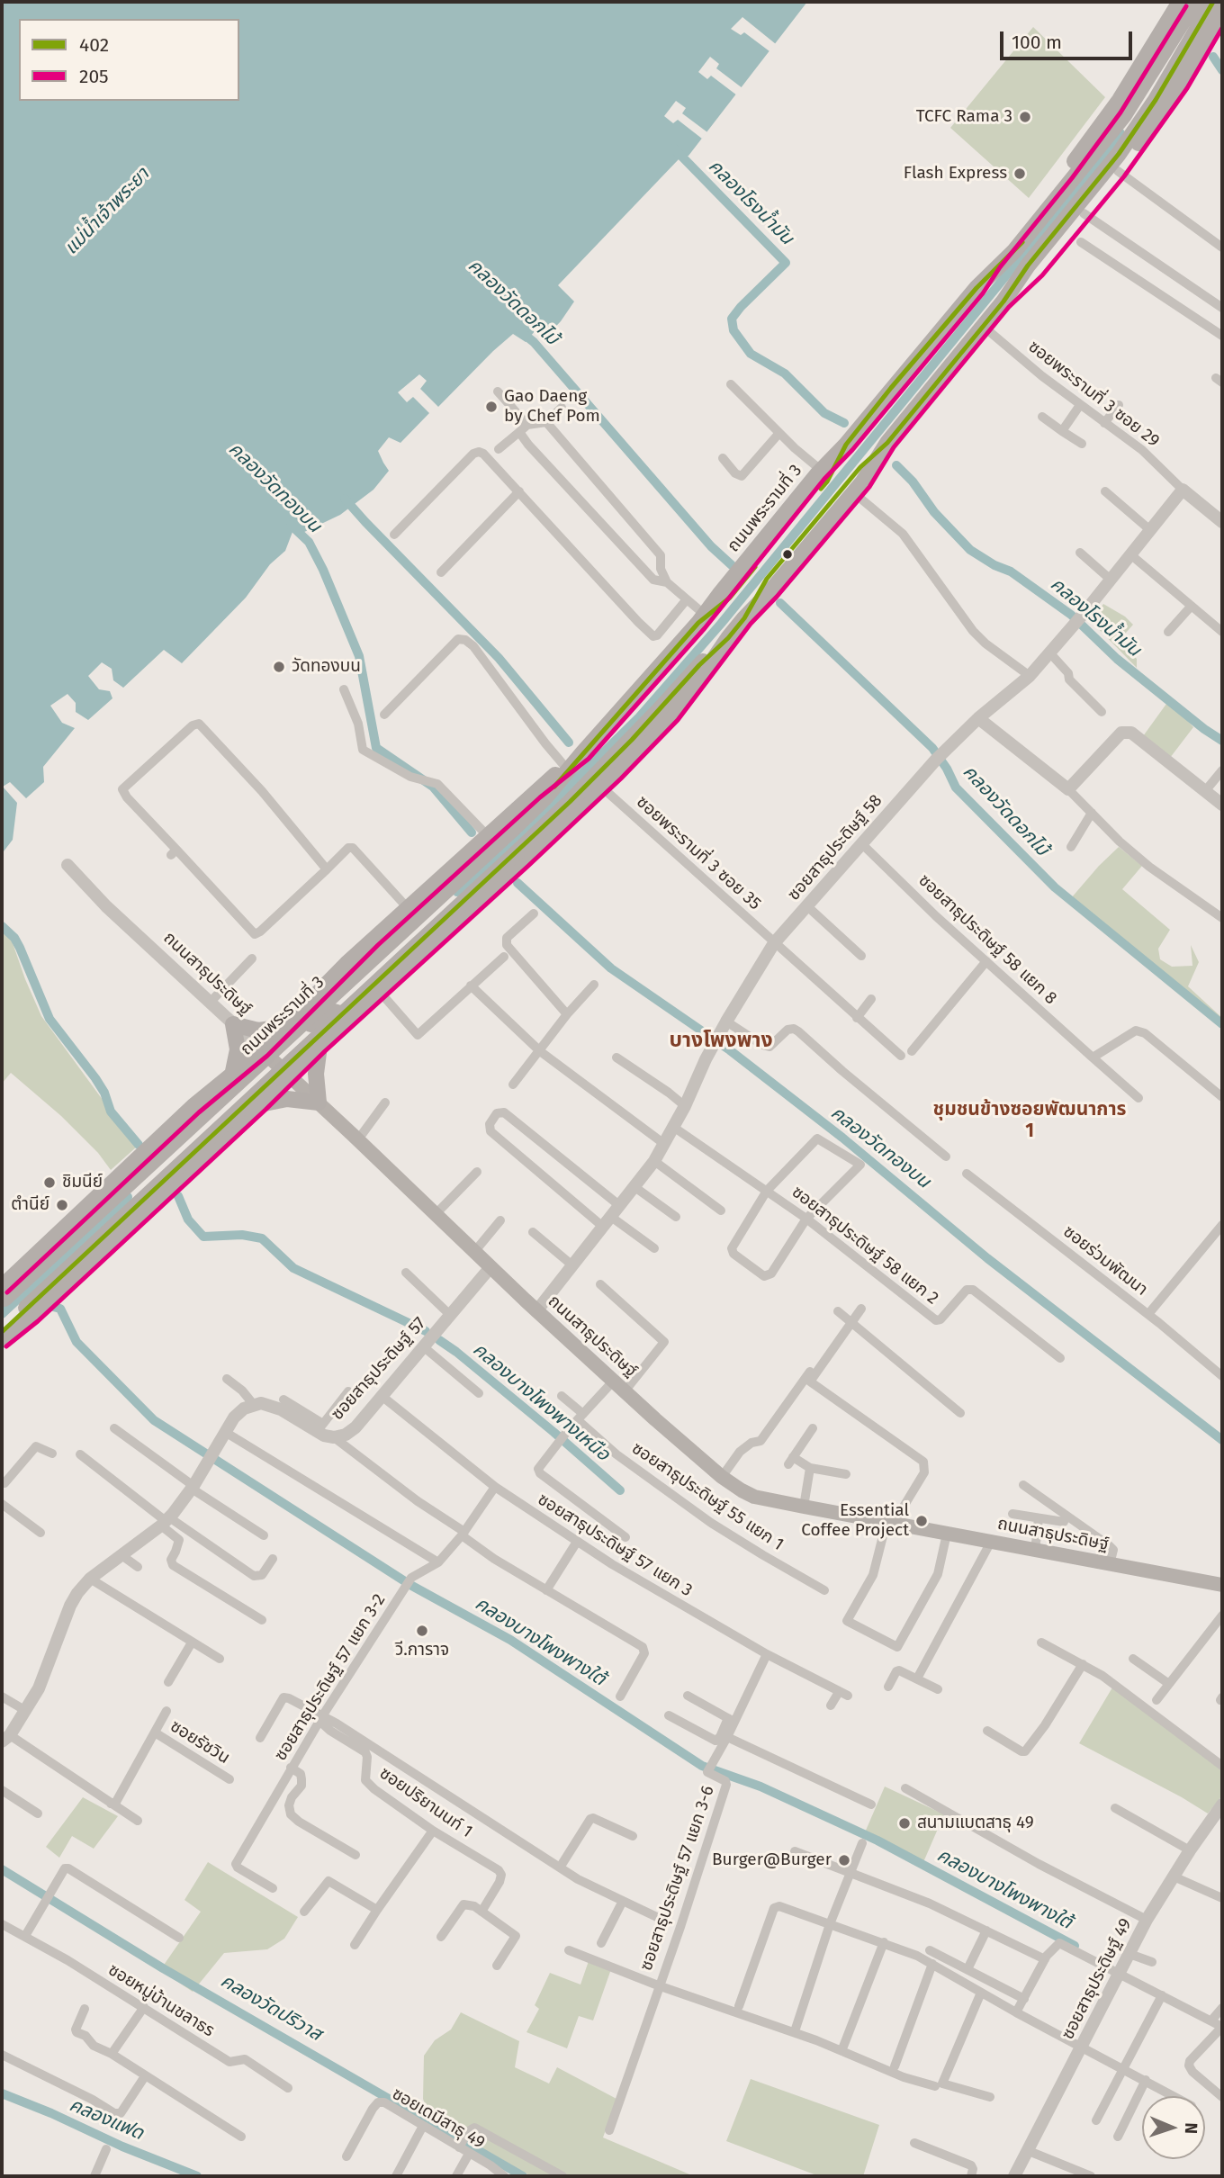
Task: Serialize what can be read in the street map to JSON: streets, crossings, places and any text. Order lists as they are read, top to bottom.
{
  "streets": {
    "main road": ["ถนนพระรามที่ 3", "ถนนสาธุประดิษฐ์"],
    "street": [
      "ซอยพระรามที่ 3 ซอย 29",
      "ซอยสาธุประดิษฐ์ 58",
      "ซอยพระรามที่ 3 ซอย 35",
      "ซอยสาธุประดิษฐ์ 58 แยก 8",
      "ซอยสาธุประดิษฐ์ 58 แยก 2",
      "ซอยร่วมพัฒนา",
      "ซอยสาธุประดิษฐ์ 57",
      "ซอยสาธุประดิษฐ์ 55 แยก 1",
      "ซอยสาธุประดิษฐ์ 57 แยก 3",
      "ซอยสาธุประดิษฐ์ 57 แยก 3-2",
      "ซอยรัชวิน",
      "ซอยปริยานนท์ 1",
      "ซอยสาธุประดิษฐ์ 57 แยก 3-6",
      "ซอยสาธุประดิษฐ์ 49",
      "ซอยหมู่บ้านชลาธร",
      "ซอยเดมีสาธุ 49"
    ]
  },
  "crossings": [
    ["ซอยพระรามที่ 3 ซอย 29", "ซอยสาธุประดิษฐ์ 58"],
    ["ถนนพระรามที่ 3", "ถนนสาธุประดิษฐ์"],
    ["ซอยสาธุประดิษฐ์ 58", "ซอยพระรามที่ 3 ซอย 35"],
    ["ซอยสาธุประดิษฐ์ 58", "ซอยสาธุประดิษฐ์ 58 แยก 8"],
    ["ซอยสาธุประดิษฐ์ 58", "ถนนสาธุประดิษฐ์"],
    ["ซอยสาธุประดิษฐ์ 58", "ซอยสาธุประดิษฐ์ 58 แยก 2"],
    ["ถนนสาธุประดิษฐ์", "ซอยสาธุประดิษฐ์ 57"],
    ["ซอยสาธุประดิษฐ์ 57", "ซอยสาธุประดิษฐ์ 57 แยก 3"],
    ["ซอยสาธุประดิษฐ์ 57 แยก 3", "ซอยสาธุประดิษฐ์ 57 แยก 3-2"],
    ["ซอยสาธุประดิษฐ์ 57 แยก 3", "ซอยสาธุประดิษฐ์ 57 แยก 3-6"],
    ["ซอยสาธุประดิษฐ์ 57 แยก 3-2", "ซอยปริยานนท์ 1"]
  ],
  "districts": ["บางโพงพาง", "ชุมชนข้างซอยพัฒนาการ 1"],
  "water": [
    "คลองโรงน้ำมัน",
    "แม่น้ำเจ้าพระยา",
    "คลองวัดดอกไม้",
    "คลองวัดทองบน",
    "คลองบางโพงพางเหนือ",
    "คลองบางโพงพางใต้",
    "คลองวัดปริวาส",
    "คลองแฟด"
  ],
  "places": [
    "TCFC Rama 3",
    "Flash Express",
    "Gao Daeng by Chef Pom",
    "วัดทองบน",
    "ชิมนีย์",
    "ตำนีย์",
    "Essential Coffee Project",
    "วี.การาจ",
    "สนามแบตสาธุ 49",
    "Burger@Burger"
  ],
  "lines": ["transit line 402", "transit line 205"],
  "legend": ["402", "205"],
  "scale_bar": "100 m",
  "north": "right"
}
